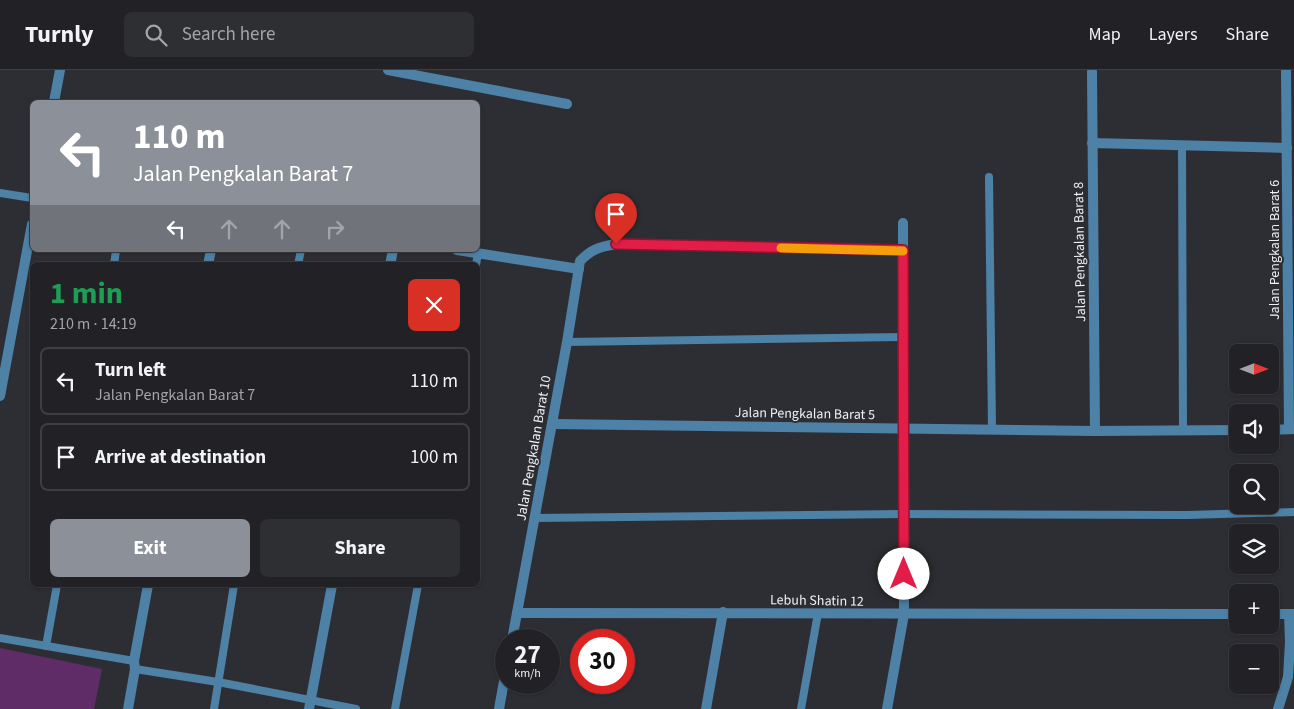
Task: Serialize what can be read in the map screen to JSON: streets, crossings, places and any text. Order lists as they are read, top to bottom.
{
  "streets": {
    "street": [
      "Jalan Pengkalan Barat 6",
      "Jalan Pengkalan Barat 8",
      "Jalan Pengkalan Barat 5",
      "Jalan Pengkalan Barat 10",
      "Lebuh Shatin 12"
    ]
  },
  "crossings": [
    ["Jalan Pengkalan Barat 8", "Jalan Pengkalan Barat 5"],
    ["Jalan Pengkalan Barat 5", "Jalan Pengkalan Barat 10"],
    ["Jalan Pengkalan Barat 10", "Lebuh Shatin 12"]
  ],
  "north": "right",
  "page": {
    "header": "Turnly",
    "search": "Search here",
    "nav": ["Map", "Layers", "Share"],
    "turn": ["110 m", "Jalan Pengkalan Barat 7"],
    "heading": ["1 min", "210 m · 14:19"],
    "map_buttons": ["+", "−"],
    "list": [
      {
        "name": "Turn left",
        "note": "Jalan Pengkalan Barat 7",
        "value": "110 m"
      },
      {
        "name": "Arrive at destination",
        "value": "100 m"
      }
    ],
    "buttons": ["Exit", "Share"],
    "speed": "27 km/h",
    "limit": "30"
  }
}
